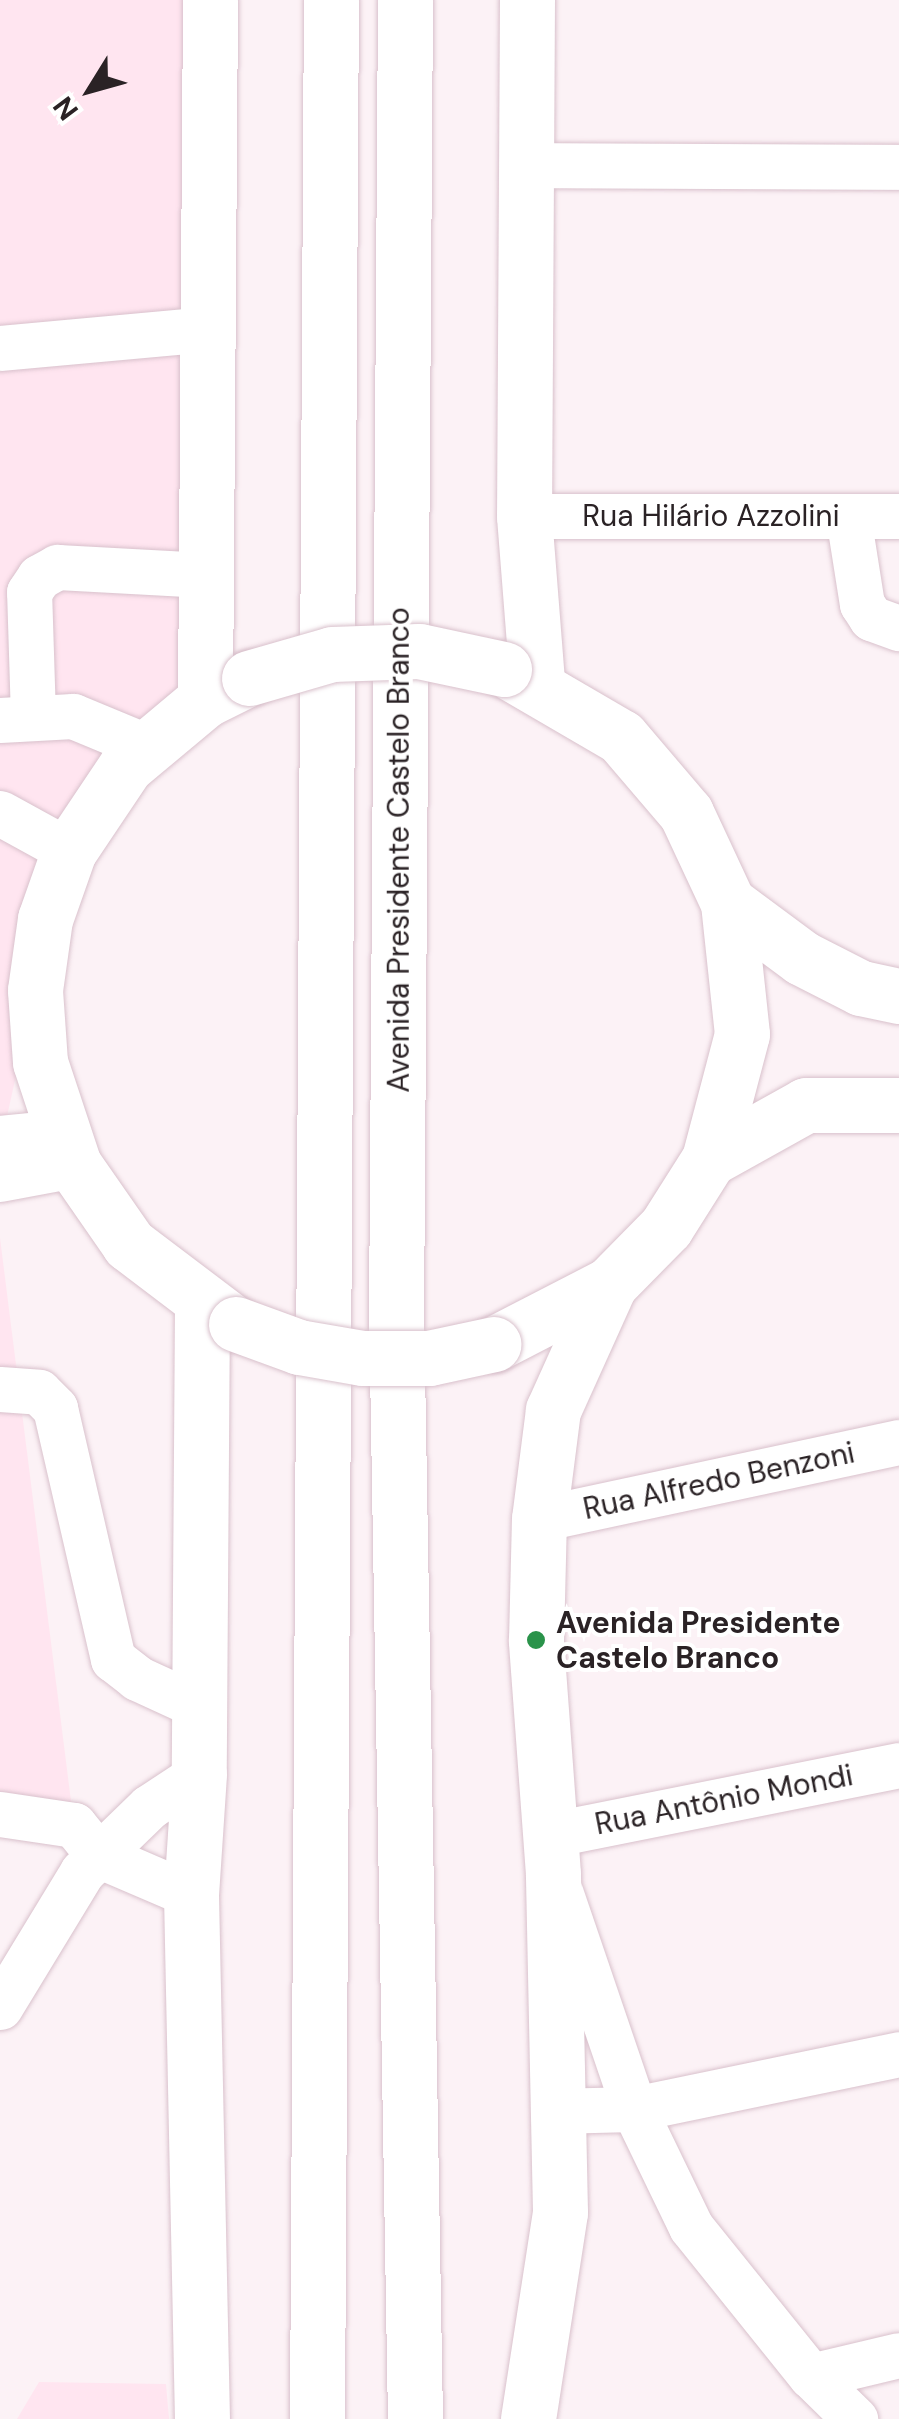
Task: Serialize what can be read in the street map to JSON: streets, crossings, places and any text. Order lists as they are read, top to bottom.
{
  "streets": {
    "main road": ["Avenida Presidente Castelo Branco"],
    "street": ["Rua Hilário Azzolini", "Rua Alfredo Benzoni", "Rua Antônio Mondi"]
  },
  "places": ["Avenida Presidente Castelo Branco"],
  "north": "bottom left"
}
